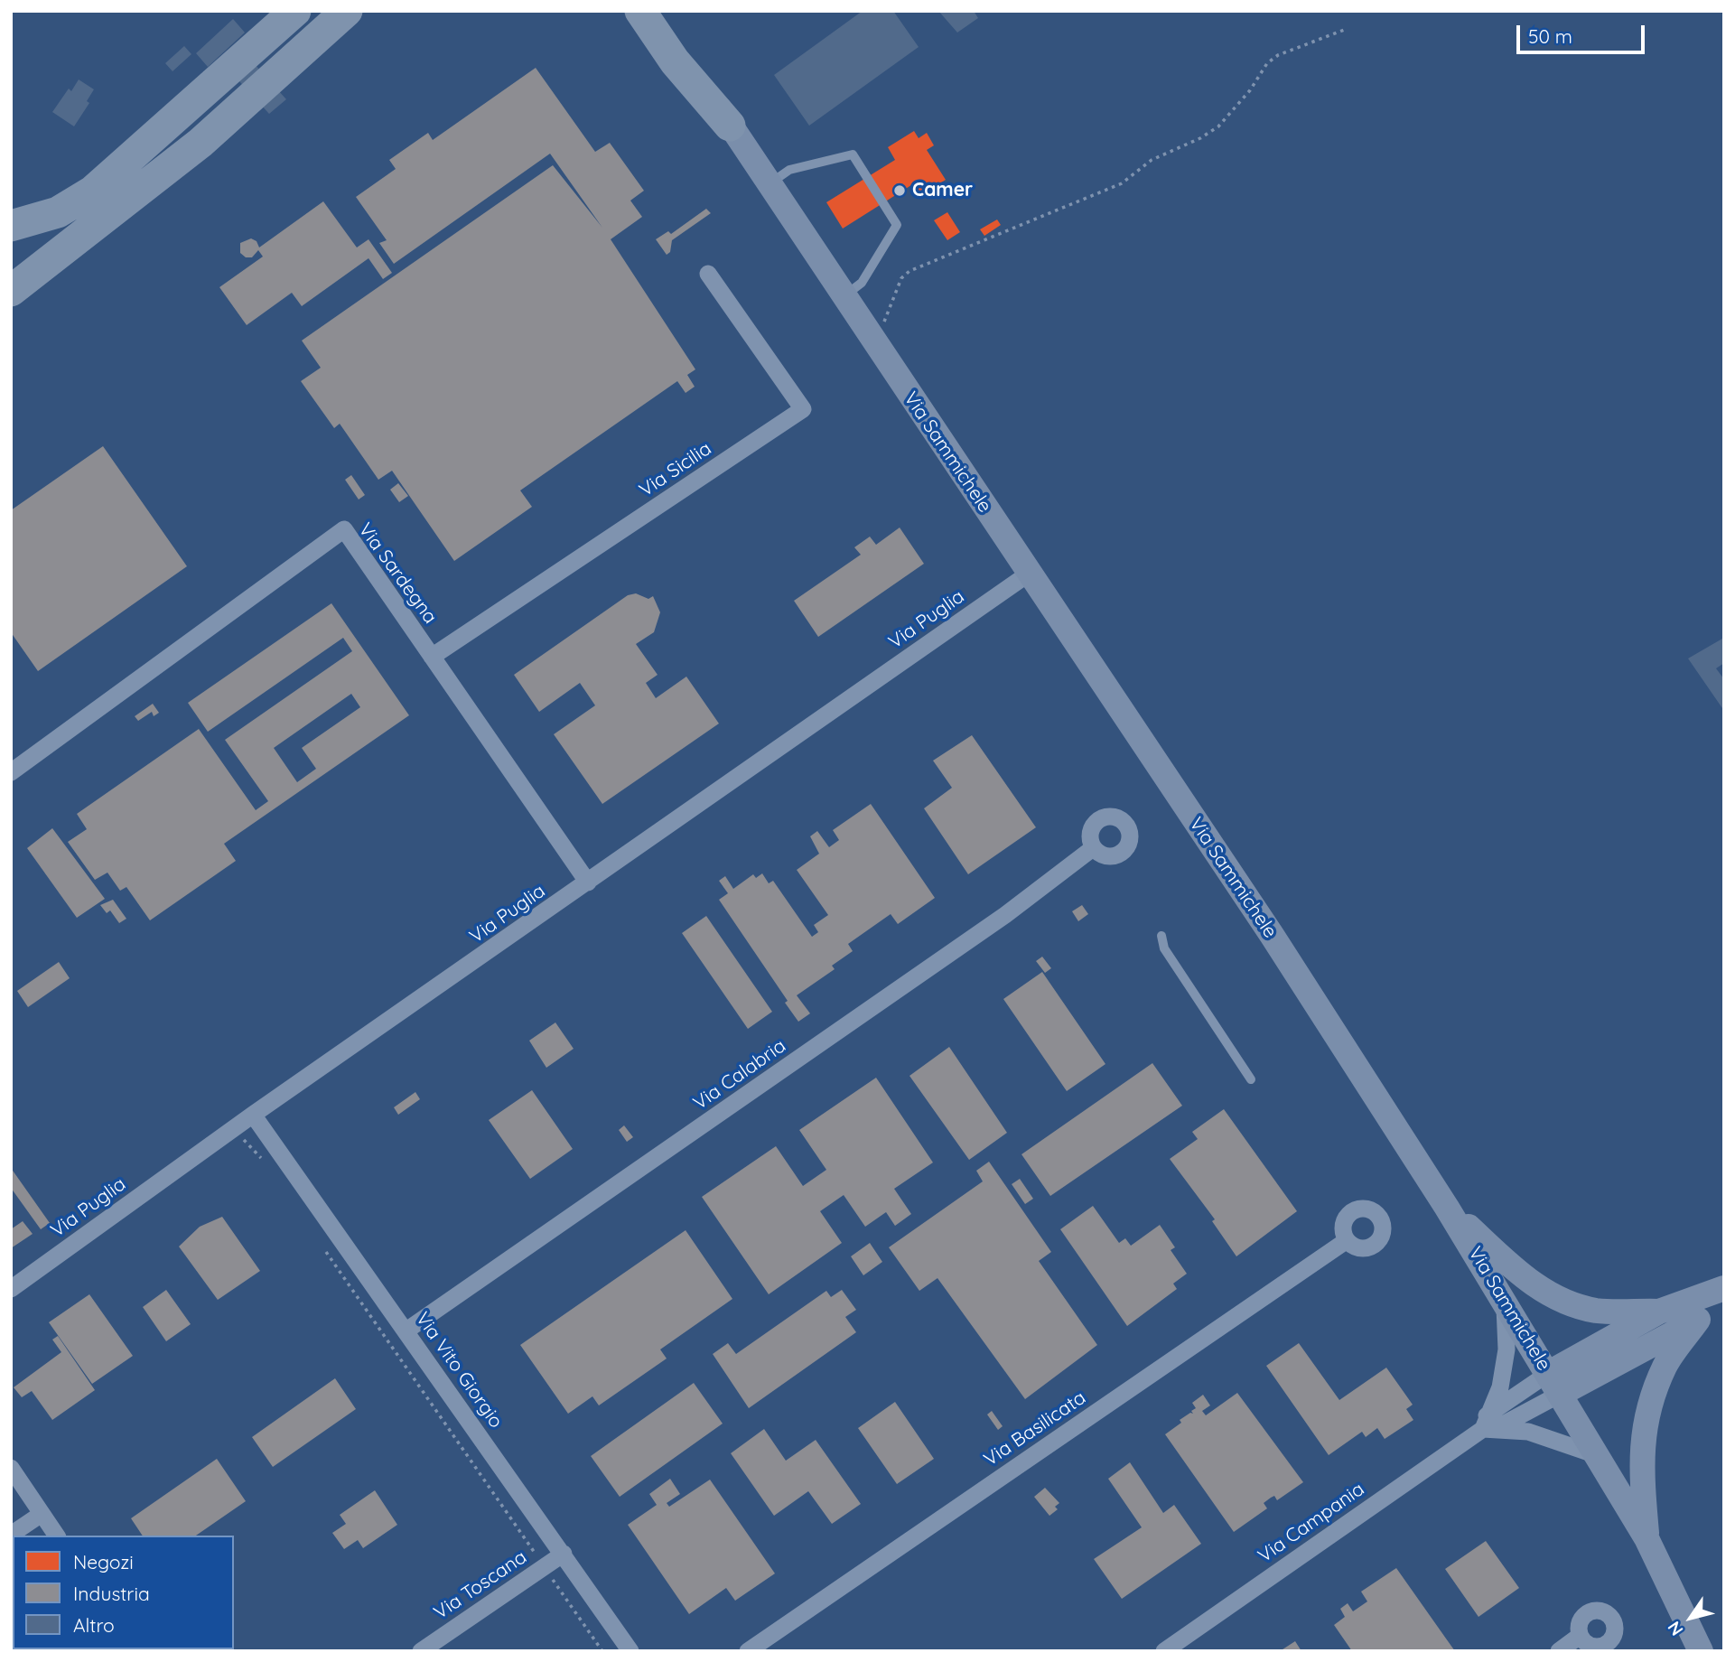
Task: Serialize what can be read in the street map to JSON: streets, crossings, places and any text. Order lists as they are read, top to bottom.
{
  "streets": {
    "main road": ["Via Sammichele"],
    "street": [
      "Via Sicilia",
      "Via Sardegna",
      "Via Puglia",
      "Via Calabria",
      "Via Vito Giorgio",
      "Via Basilicata",
      "Via Campania",
      "Via Toscana"
    ]
  },
  "crossings": [
    ["Via Sammichele", "Via Puglia"],
    ["Via Sammichele", "Via Campania"],
    ["Via Sicilia", "Via Sardegna"],
    ["Via Sardegna", "Via Puglia"],
    ["Via Puglia", "Via Vito Giorgio"],
    ["Via Calabria", "Via Vito Giorgio"],
    ["Via Vito Giorgio", "Via Toscana"]
  ],
  "places": ["Camer"],
  "legend": ["Negozi", "Industria", "Altro"],
  "scale_bar": "50 m",
  "north": "bottom left"
}
